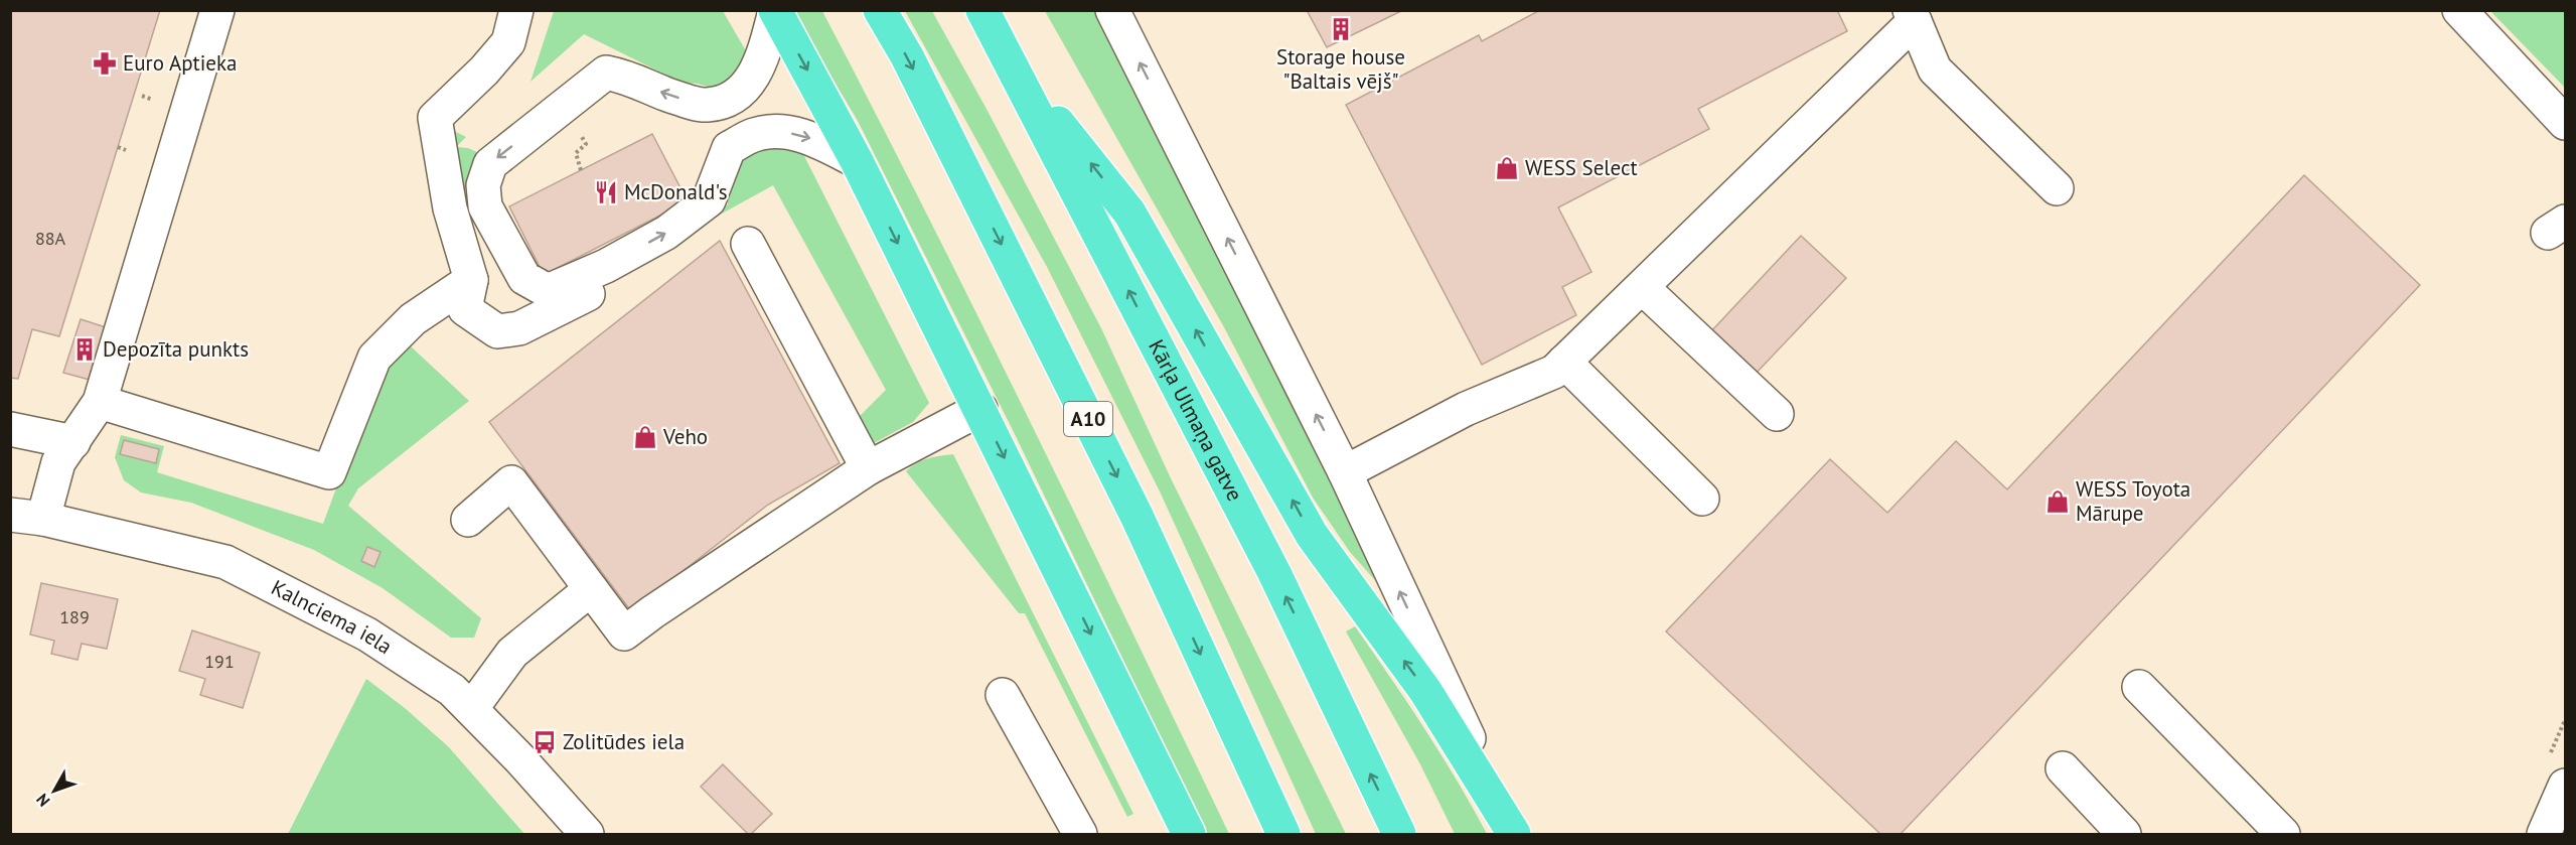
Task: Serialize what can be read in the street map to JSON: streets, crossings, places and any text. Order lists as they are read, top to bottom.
{
  "streets": {
    "highway": ["A10", "Kārļa Ulmaņa gatve"],
    "street": ["Kalnciema iela"]
  },
  "places": {
    "building": ["Storage house \"Baltais vējš\"", "Depozīta punkts"],
    "pharmacy": ["Euro Aptieka"],
    "shop": ["WESS Select", "Veho", "WESS Toyota Mārupe"],
    "restaurant": ["McDonald's"],
    "bus stop": ["Zolitūdes iela"]
  },
  "house_numbers": ["88A", "189", "191"],
  "north": "bottom left"
}
